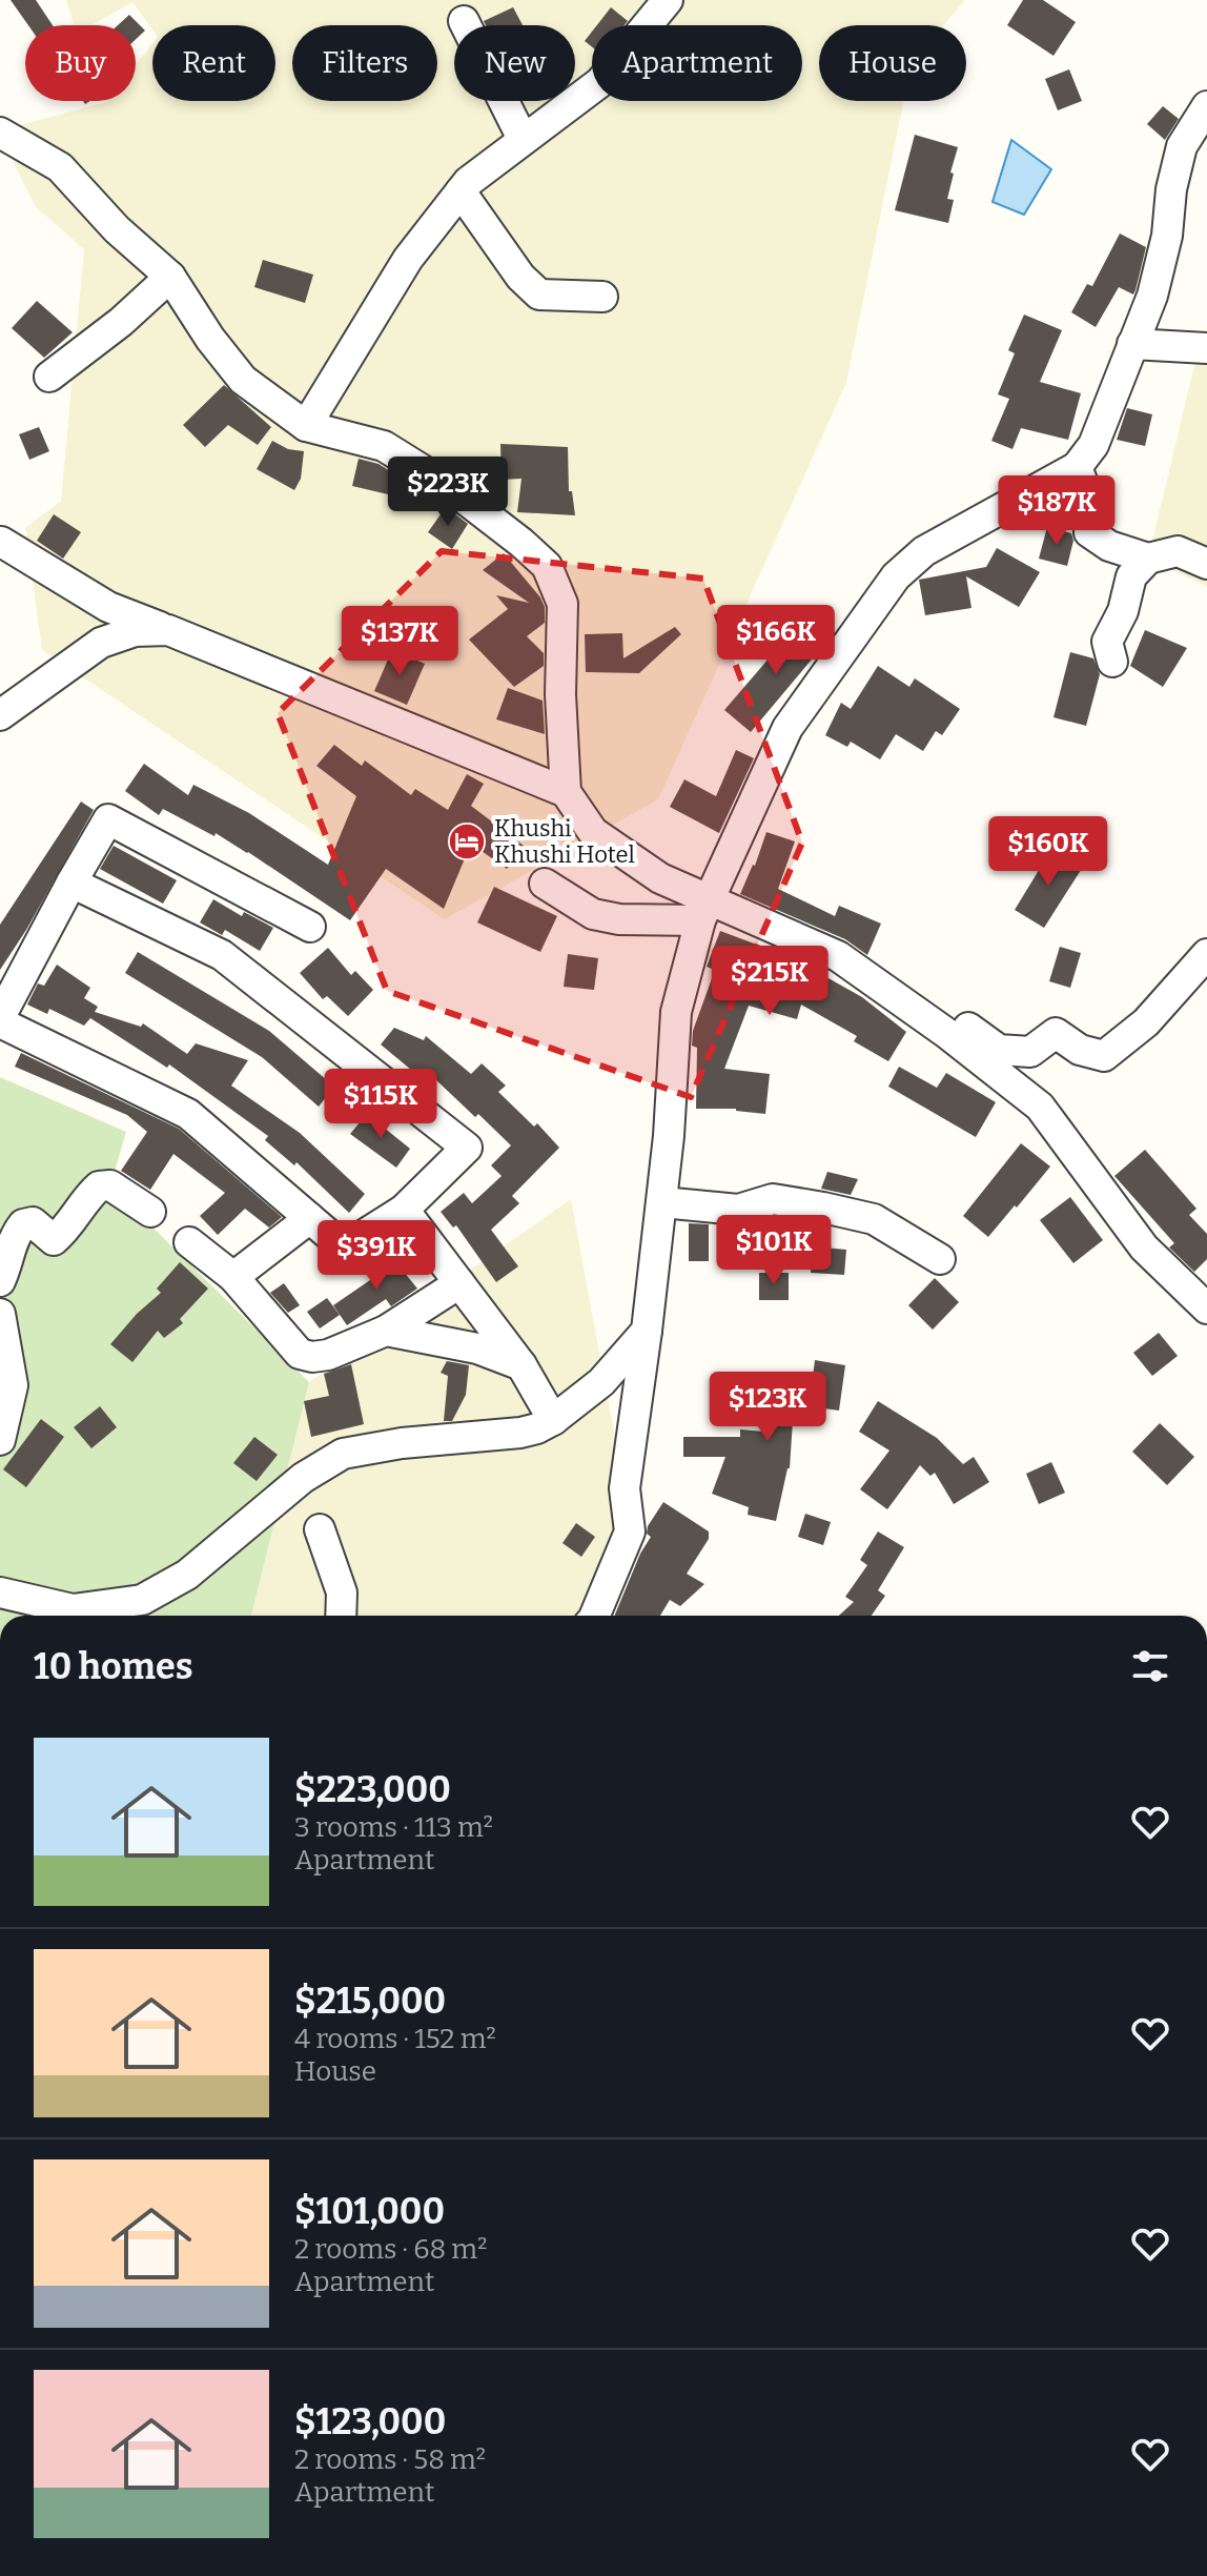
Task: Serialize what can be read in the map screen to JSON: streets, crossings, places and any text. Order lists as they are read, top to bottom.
{
  "places": {
    "hotel": ["Khushi Khushi Hotel"]
  },
  "page": {
    "chip": [
      "Buy",
      "Rent",
      "Filters",
      "New",
      "Apartment",
      "House"
    ],
    "price": [
      "$223K",
      "$187K",
      "$166K",
      "$137K",
      "$160K",
      "$215K",
      "$115K",
      "$101K",
      "$391K",
      "$123K"
    ],
    "heading": "10 homes",
    "list": [
      {
        "name": "$223,000",
        "note": "3 rooms · 113 m² · Apartment"
      },
      {
        "name": "$215,000",
        "note": "4 rooms · 152 m² · House"
      },
      {
        "name": "$101,000",
        "note": "2 rooms · 68 m² · Apartment"
      },
      {
        "name": "$123,000",
        "note": "2 rooms · 58 m² · Apartment"
      }
    ]
  }
}
